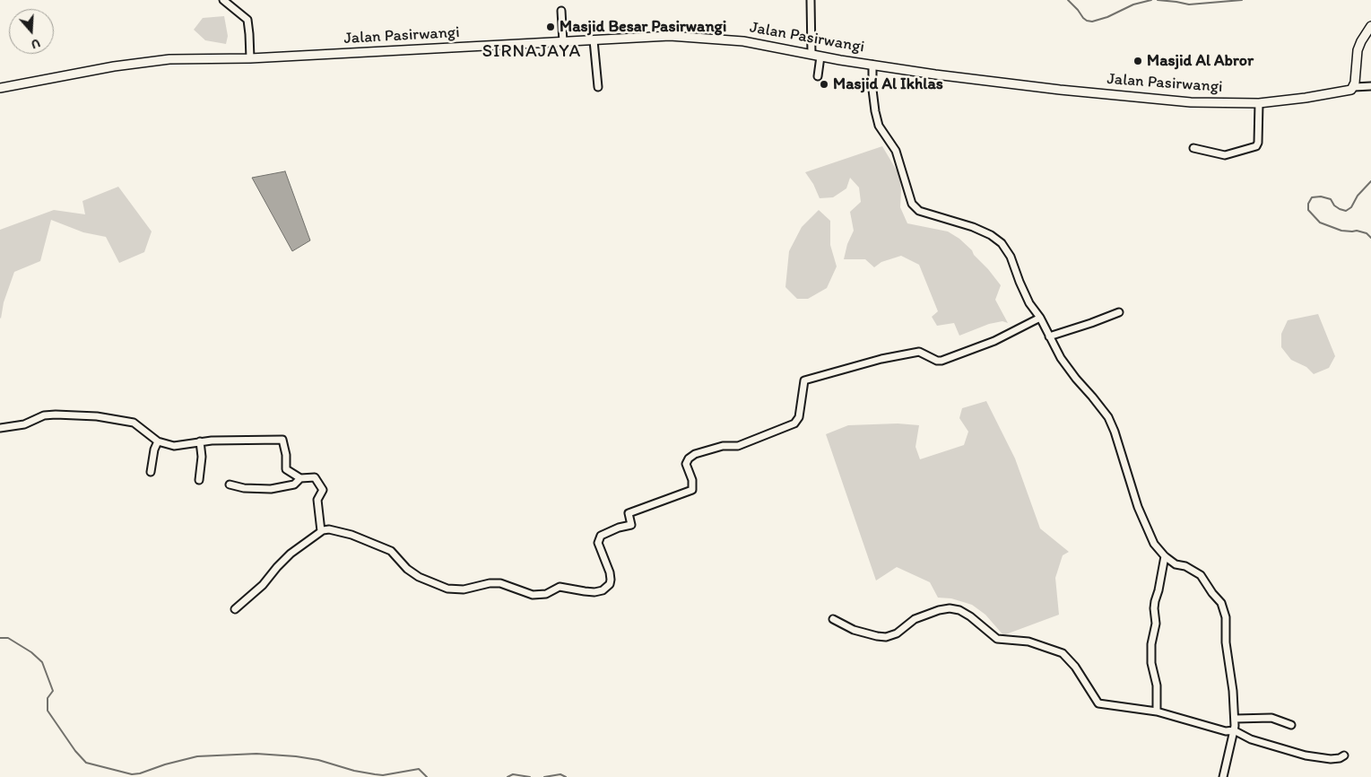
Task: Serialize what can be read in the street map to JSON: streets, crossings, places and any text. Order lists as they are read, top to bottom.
{
  "streets": {
    "street": ["Jalan Pasirwangi"]
  },
  "districts": ["SIRNAJAYA"],
  "places": ["Masjid Besar Pasirwangi", "Masjid Al Abror", "Masjid Al Ikhlas"],
  "north": "bottom"
}
